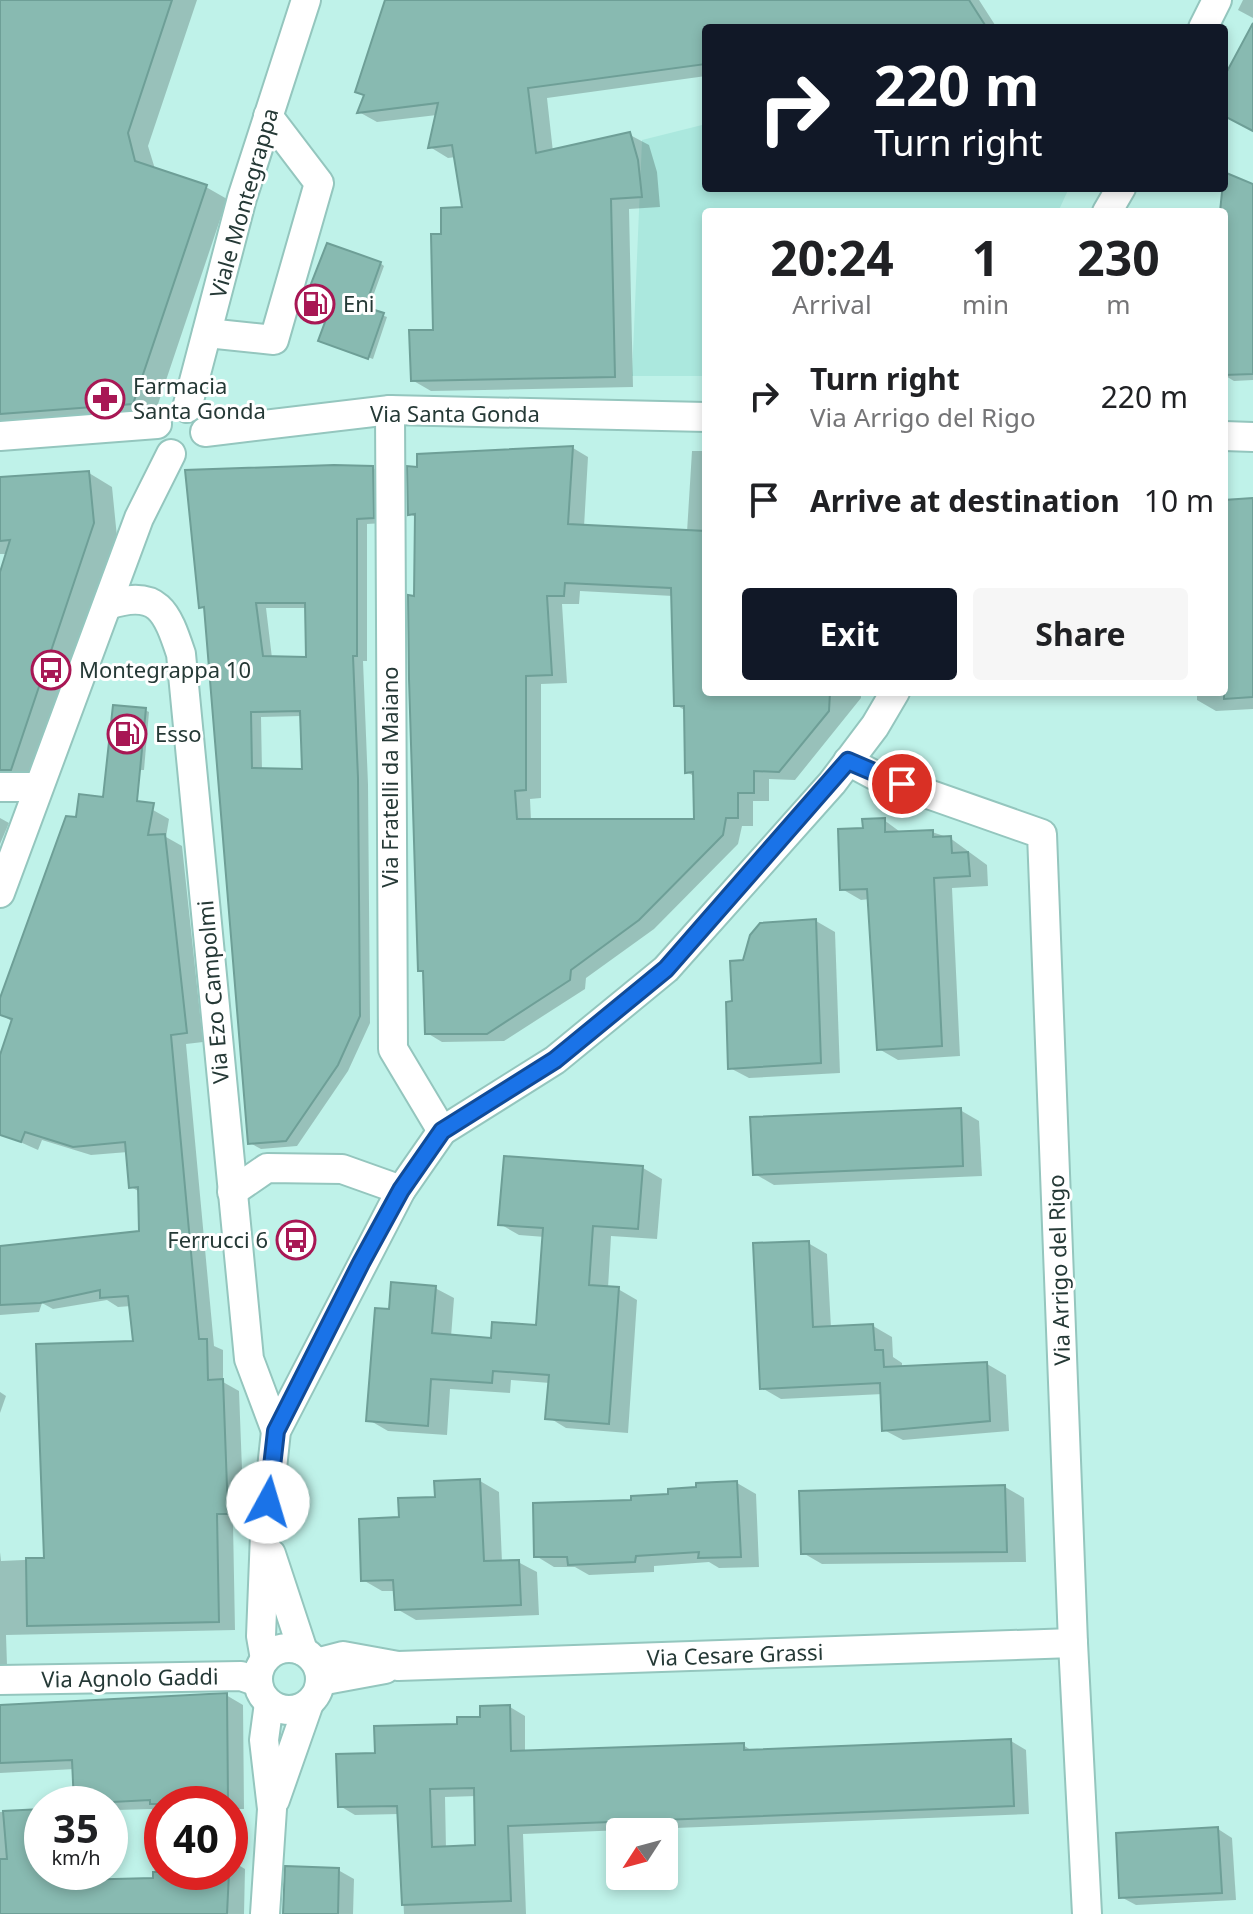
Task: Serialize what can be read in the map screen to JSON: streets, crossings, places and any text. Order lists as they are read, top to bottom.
{
  "streets": {
    "street": [
      "Viale Montegrappa",
      "Via Santa Gonda",
      "Via Fratelli da Maiano",
      "Via Ezo Campolmi",
      "Via Arrigo del Rigo",
      "Via Cesare Grassi",
      "Via Agnolo Gaddi"
    ]
  },
  "crossings": [
    ["Viale Montegrappa", "Via Santa Gonda"],
    ["Via Santa Gonda", "Via Fratelli da Maiano"],
    ["Via Arrigo del Rigo", "Via Cesare Grassi"]
  ],
  "places": {
    "fuel station": ["Eni", "Esso"],
    "pharmacy": ["Farmacia Santa Gonda"],
    "bus stop": ["Montegrappa 10", "Ferrucci 6"]
  },
  "north": "bottom left",
  "page": {
    "turn": ["220 m", "Turn right"],
    "eta": [
      "20:24",
      "Arrival",
      "1",
      "min",
      "230",
      "m"
    ],
    "list": [
      {
        "name": "Turn right",
        "note": "Via Arrigo del Rigo",
        "value": "220 m"
      },
      {
        "name": "Arrive at destination",
        "value": "10 m"
      }
    ],
    "buttons": ["Exit", "Share"],
    "speed": "35 km/h",
    "limit": "40"
  }
}
